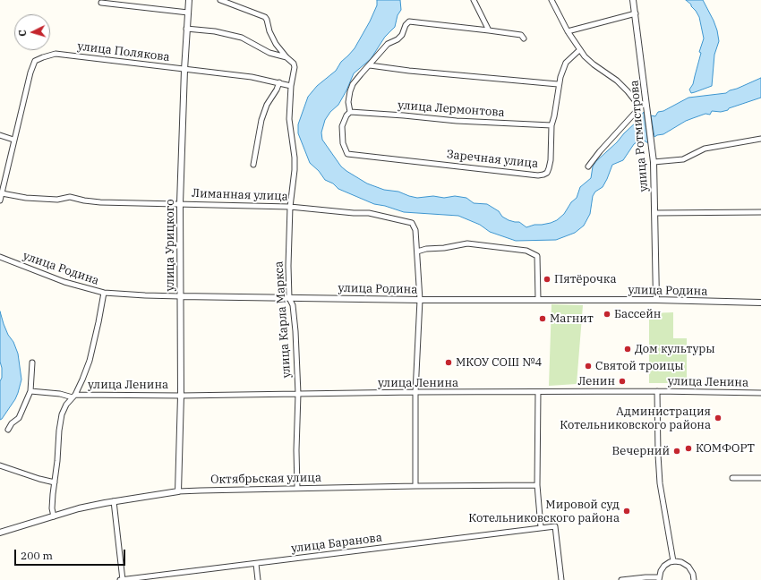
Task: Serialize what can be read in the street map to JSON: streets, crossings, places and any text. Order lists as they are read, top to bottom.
{
  "streets": {
    "street": [
      "улица Полякова",
      "улица Лермонтова",
      "улица Ротмистрова",
      "Заречная улица",
      "Лиманная улица",
      "улица Урицкого",
      "улица Родина",
      "улица Карла Маркса",
      "улица Ленина",
      "Октябрьская улица",
      "улица Баранова"
    ]
  },
  "crossings": [
    ["улица Полякова", "Лиманная улица"],
    ["улица Полякова", "улица Урицкого"],
    ["улица Полякова", "улица Карла Маркса"],
    ["улица Лермонтова", "Заречная улица"],
    ["улица Ротмистрова", "улица Родина"],
    ["Лиманная улица", "улица Урицкого"],
    ["Лиманная улица", "улица Карла Маркса"],
    ["улица Урицкого", "улица Родина"],
    ["улица Урицкого", "улица Ленина"],
    ["улица Урицкого", "Октябрьская улица"],
    ["улица Родина", "улица Карла Маркса"],
    ["улица Карла Маркса", "улица Ленина"],
    ["улица Карла Маркса", "Октябрьская улица"]
  ],
  "places": [
    "Пятёрочка",
    "Бассейн",
    "Магнит",
    "Дом культуры",
    "МКОУ СОШ №4",
    "Святой троицы",
    "Ленин",
    "Администрация Котельниковского района",
    "КОМФОРТ",
    "Вечерний",
    "Мировой суд Котельниковского района"
  ],
  "scale_bar": "200 m",
  "north": "left"
}
